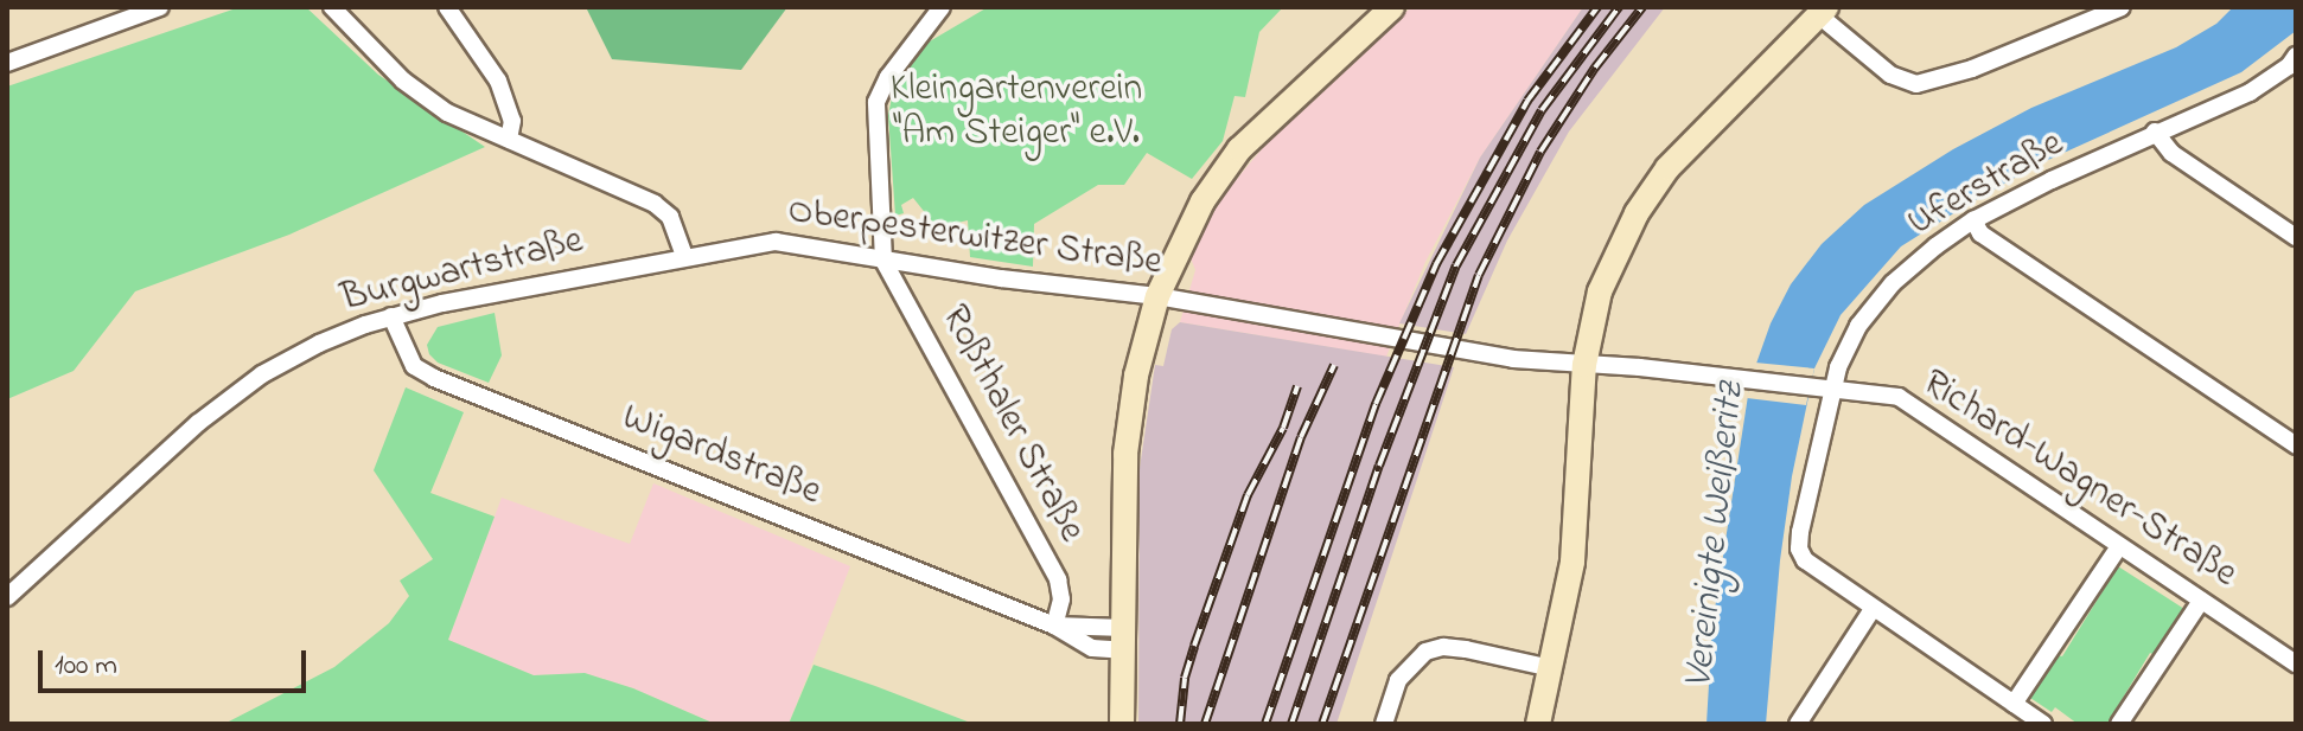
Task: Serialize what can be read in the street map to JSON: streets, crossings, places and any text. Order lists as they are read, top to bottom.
{
  "streets": {
    "street": [
      "Uferstraße",
      "Oberpesterwitzer Straße",
      "Burgwartstraße",
      "Roßthaler Straße",
      "Wigardstraße",
      "Richard-Wagner-Straße"
    ]
  },
  "crossings": [
    ["Uferstraße", "Richard-Wagner-Straße"],
    ["Oberpesterwitzer Straße", "Burgwartstraße"],
    ["Oberpesterwitzer Straße", "Roßthaler Straße"],
    ["Oberpesterwitzer Straße", "Richard-Wagner-Straße"],
    ["Burgwartstraße", "Wigardstraße"],
    ["Roßthaler Straße", "Wigardstraße"]
  ],
  "water": ["Vereinigte Weißeritz"],
  "parks": ["Kleingartenverein \"Am Steiger\" e.V."],
  "scale_bar": "100 m"
}
